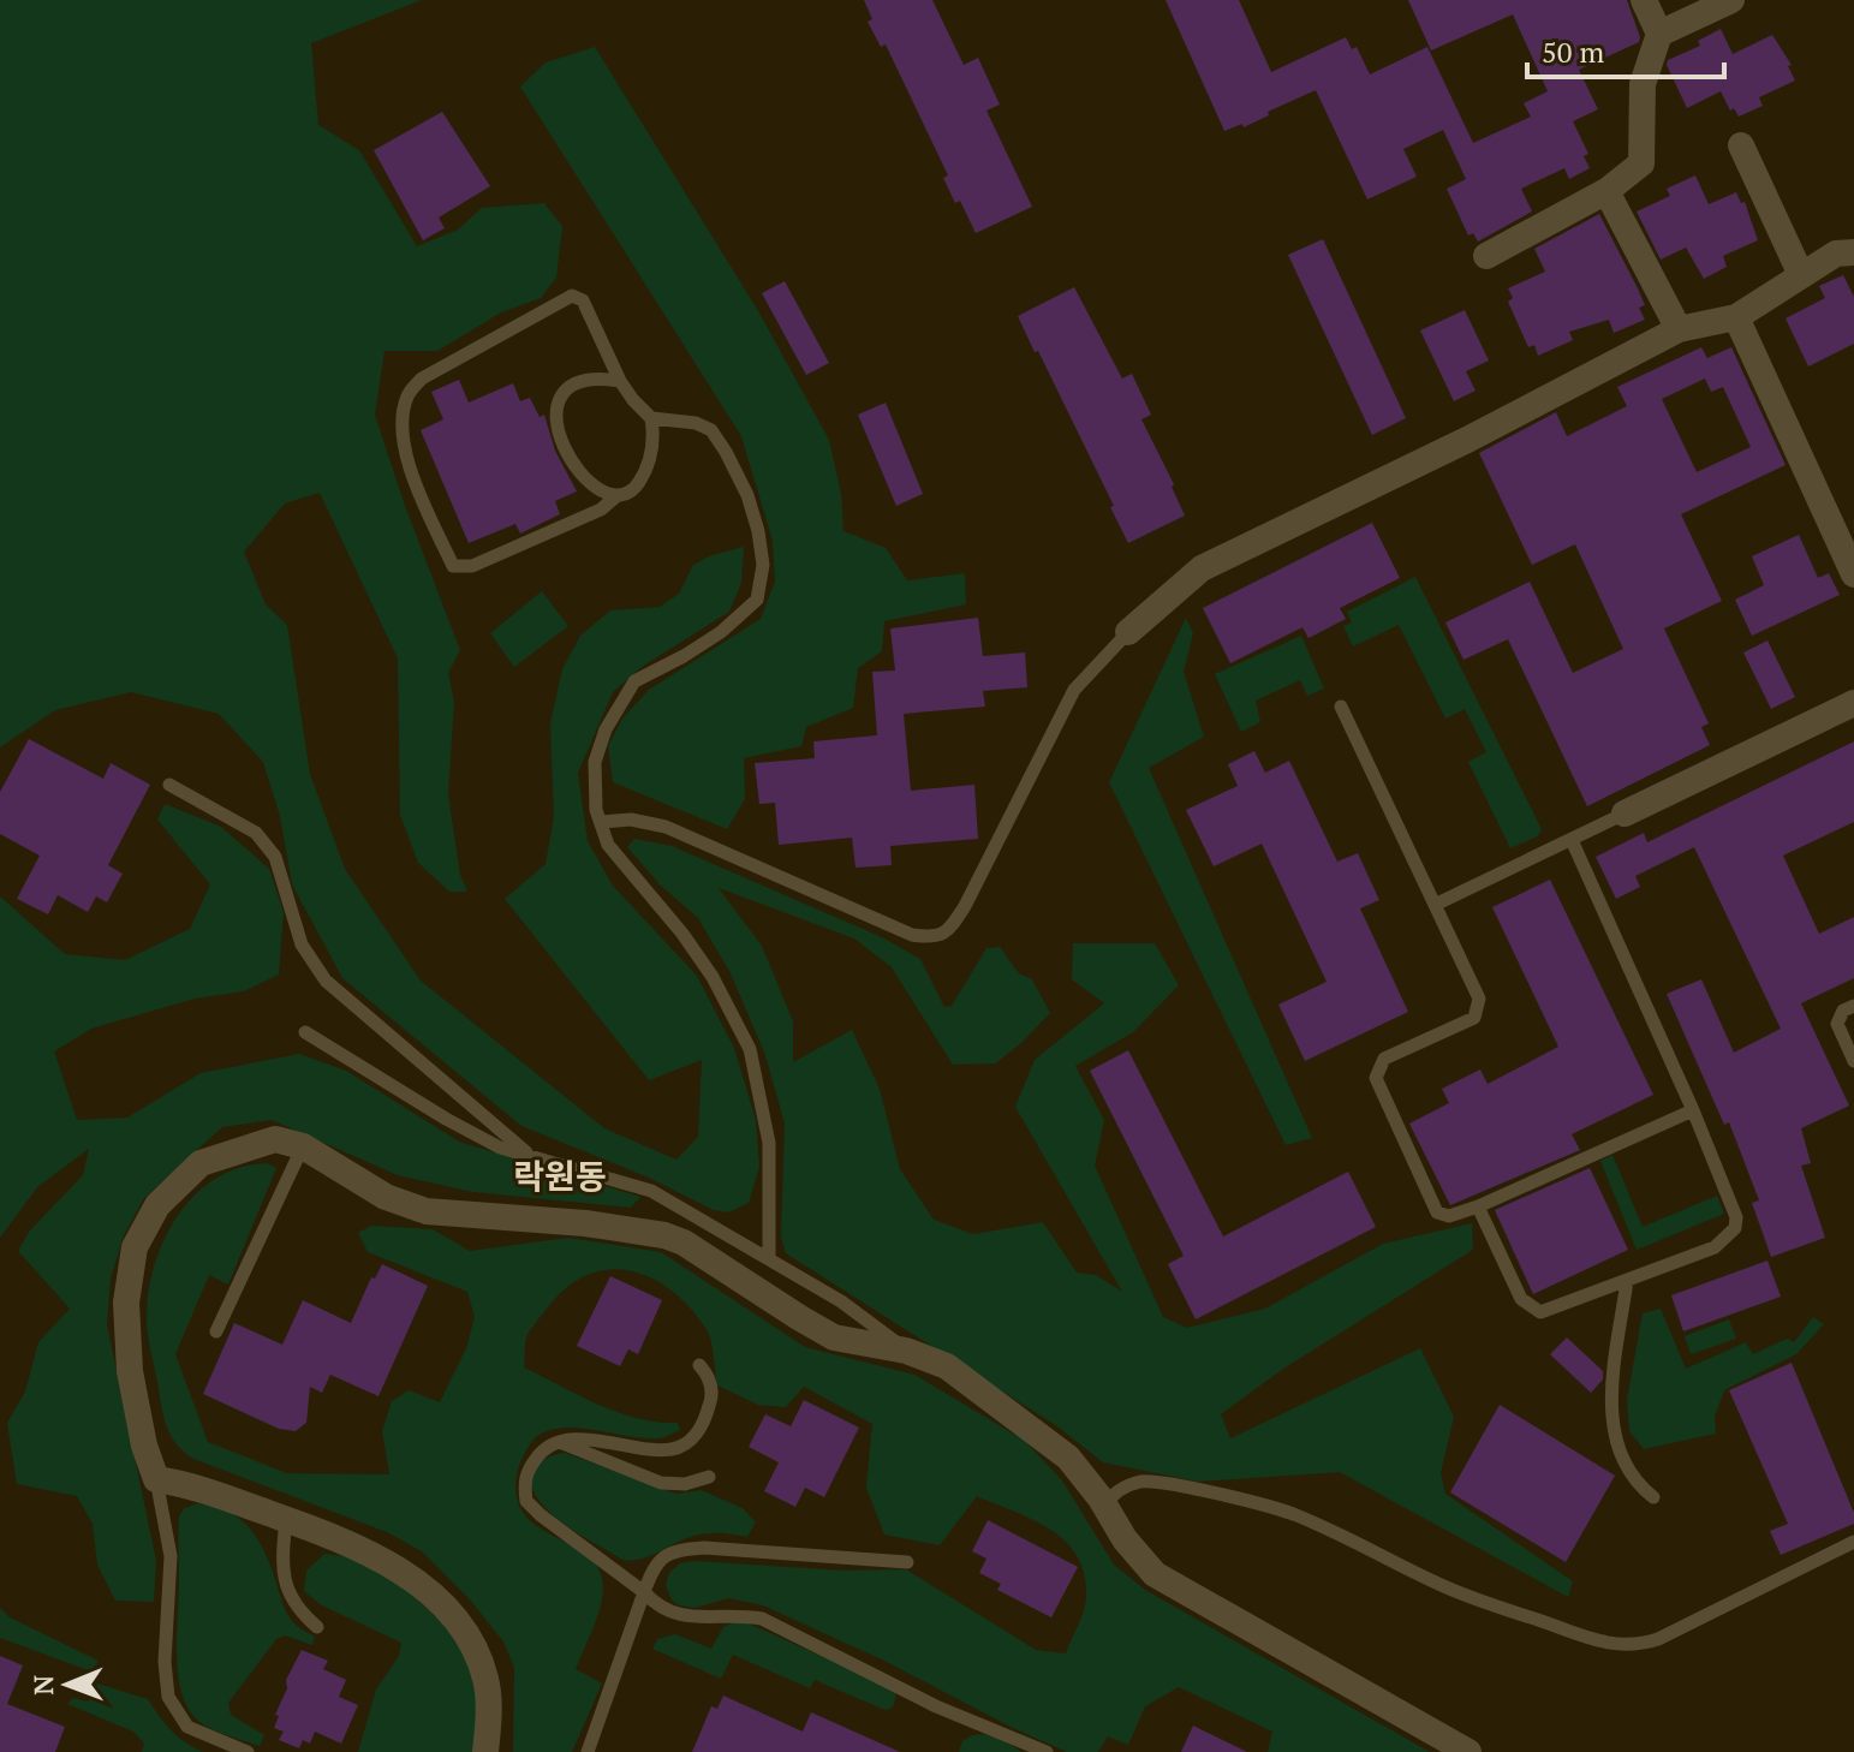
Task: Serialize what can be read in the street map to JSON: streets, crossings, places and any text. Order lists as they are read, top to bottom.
{
  "districts": ["락원동"],
  "scale_bar": "50 m",
  "north": "left"
}
